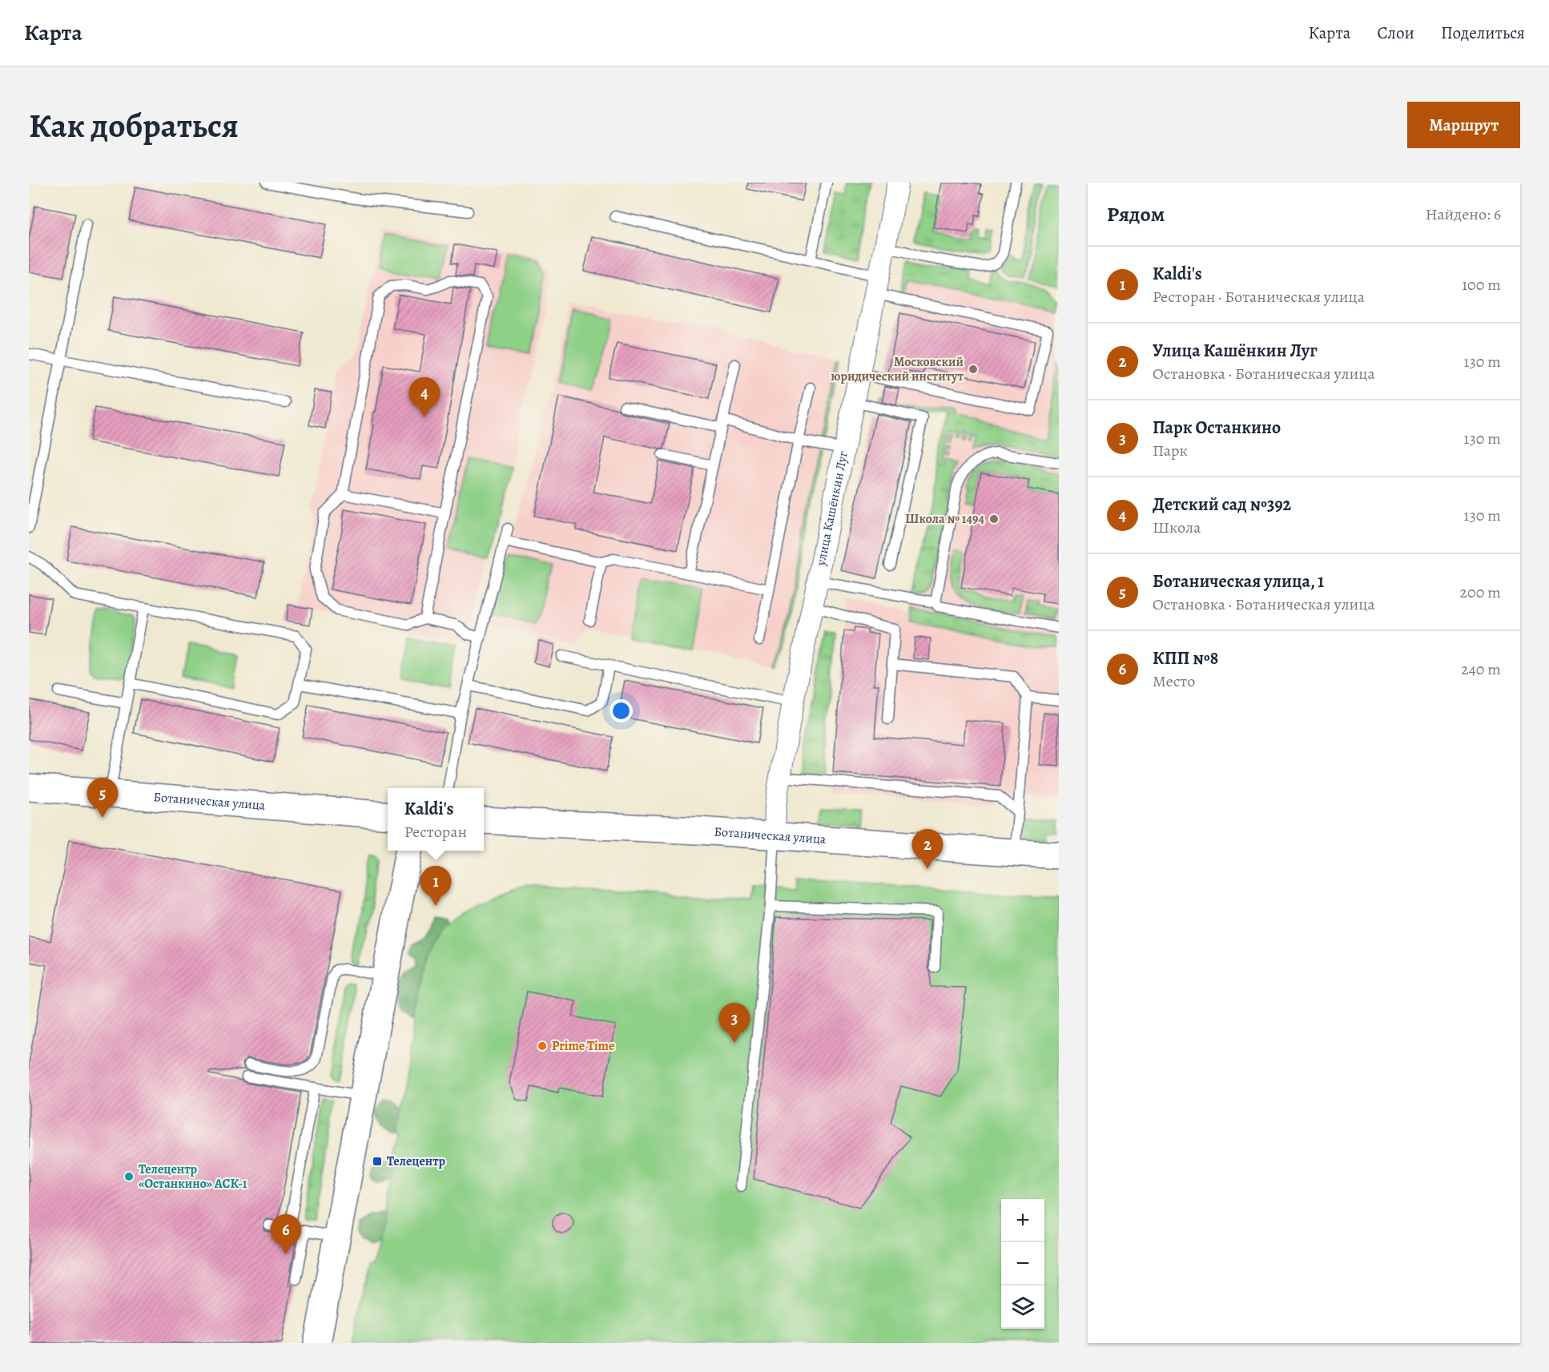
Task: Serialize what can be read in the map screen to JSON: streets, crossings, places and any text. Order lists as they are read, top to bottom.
{
  "streets": {
    "main road": ["Ботаническая улица"],
    "street": ["улица Кашёнкин Луг"]
  },
  "crossings": [
    ["улица Кашёнкин Луг", "Ботаническая улица"]
  ],
  "places": {
    "other": [
      "Московский юридический институт",
      "Школа № 1494",
      "Prime Time",
      "Телецентр «Останкино» АСК-1"
    ],
    "transit": ["Телецентр"]
  },
  "page": {
    "header": "Карта",
    "nav": ["Карта", "Слои", "Поделиться"],
    "buttons": "Маршрут",
    "title": "Как добраться",
    "heading": ["Рядом", "Найдено: 6"],
    "list": [
      {
        "mark": "1",
        "name": "Kaldi's",
        "note": "Ресторан · Ботаническая улица",
        "value": "100 m"
      },
      {
        "mark": "2",
        "name": "Улица Кашёнкин Луг",
        "note": "Остановка · Ботаническая улица",
        "value": "130 m"
      },
      {
        "mark": "3",
        "name": "Парк Останкино",
        "note": "Парк",
        "value": "130 m"
      },
      {
        "mark": "4",
        "name": "Детский сад №392",
        "note": "Школа",
        "value": "130 m"
      },
      {
        "mark": "5",
        "name": "Ботаническая улица, 1",
        "note": "Остановка · Ботаническая улица",
        "value": "200 m"
      },
      {
        "mark": "6",
        "name": "КПП №8",
        "note": "Место",
        "value": "240 m"
      }
    ],
    "pins": [
      "4",
      "5",
      "2",
      "1",
      "3",
      "6"
    ],
    "popup": ["Kaldi's", "Ресторан"],
    "map_buttons": ["+", "−"]
  }
}
